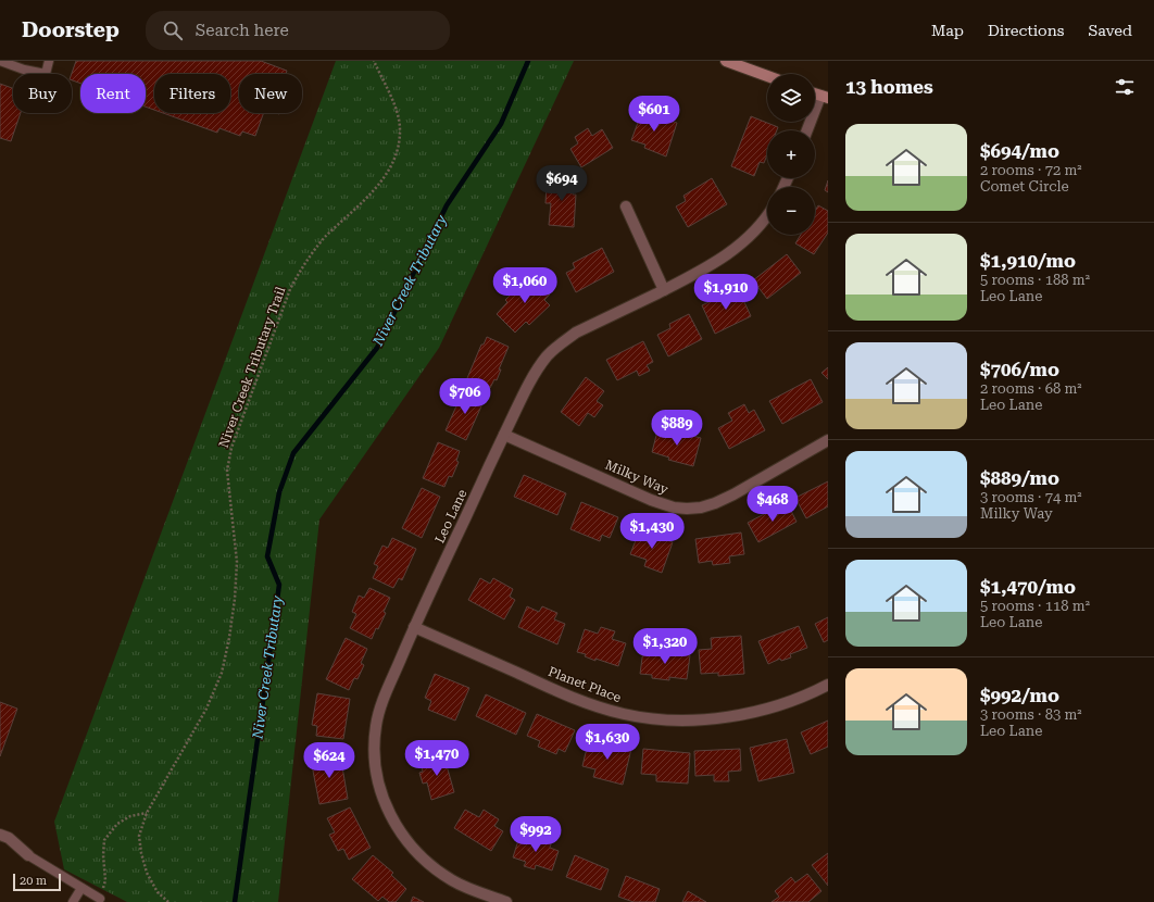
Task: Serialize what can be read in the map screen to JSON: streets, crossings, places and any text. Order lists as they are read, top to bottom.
{
  "streets": {
    "street": ["Milky Way", "Leo Lane", "Planet Place"],
    "path": ["Niver Creek Tributary Trail"]
  },
  "crossings": [
    ["Milky Way", "Leo Lane"],
    ["Leo Lane", "Planet Place"]
  ],
  "water": ["Niver Creek Tributary"],
  "scale_bar": "20 m",
  "page": {
    "header": "Doorstep",
    "search": "Search here",
    "nav": ["Map", "Directions", "Saved"],
    "heading": "13 homes",
    "map_buttons": ["+", "−"],
    "chip": [
      "Buy",
      "Rent",
      "Filters",
      "New"
    ],
    "price": [
      "$601",
      "$694",
      "$1,060",
      "$1,910",
      "$706",
      "$889",
      "$468",
      "$1,430",
      "$1,320",
      "$1,630",
      "$1,470",
      "$624",
      "$992"
    ],
    "list": [
      {
        "name": "$694/mo",
        "note": "2 rooms · 72 m² · Comet Circle"
      },
      {
        "name": "$1,910/mo",
        "note": "5 rooms · 188 m² · Leo Lane"
      },
      {
        "name": "$706/mo",
        "note": "2 rooms · 68 m² · Leo Lane"
      },
      {
        "name": "$889/mo",
        "note": "3 rooms · 74 m² · Milky Way"
      },
      {
        "name": "$1,470/mo",
        "note": "5 rooms · 118 m² · Leo Lane"
      },
      {
        "name": "$992/mo",
        "note": "3 rooms · 83 m² · Leo Lane"
      }
    ],
    "scale": "20 m"
  }
}
